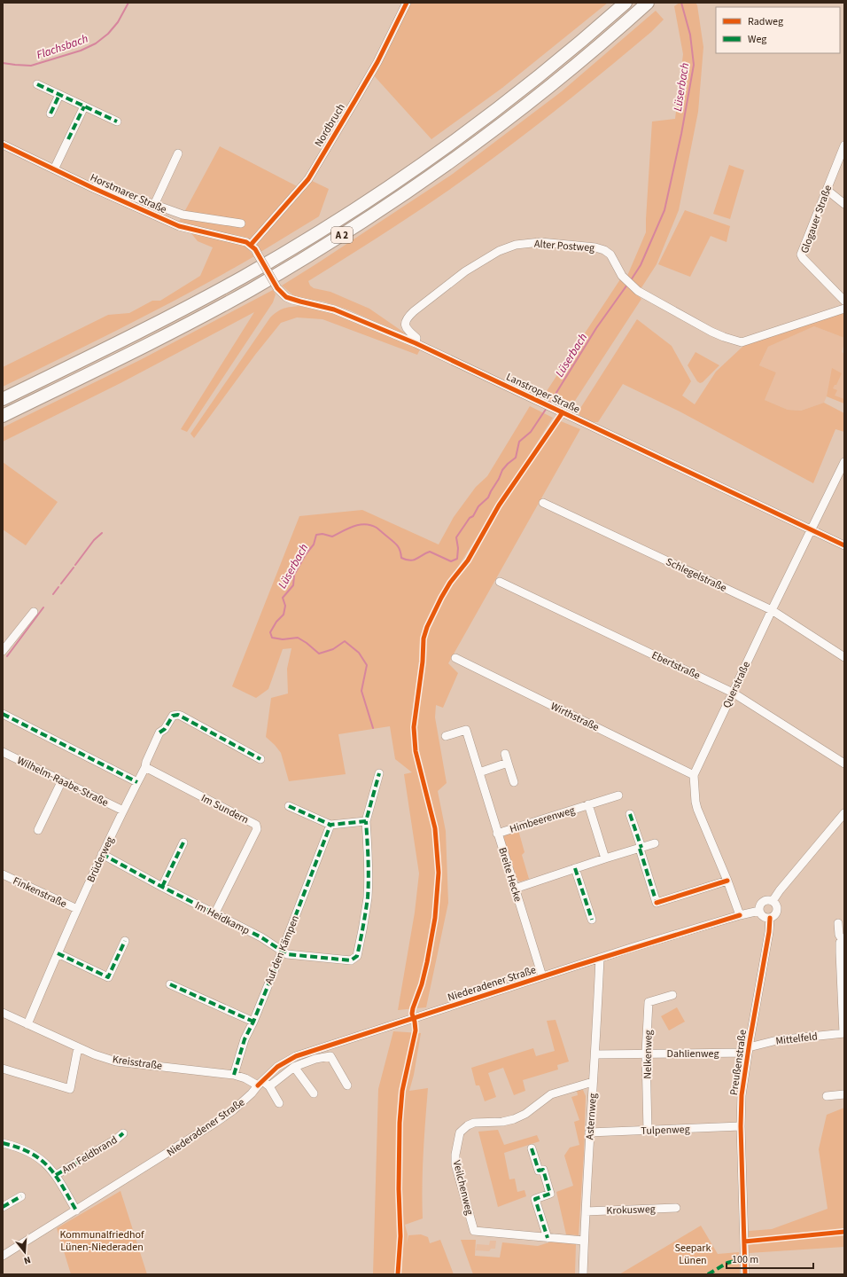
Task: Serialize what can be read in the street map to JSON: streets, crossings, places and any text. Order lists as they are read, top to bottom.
{
  "streets": {
    "highway": ["A 2"],
    "street": [
      "Nordbruch",
      "Horstmarer Straße",
      "Glogauer Straße",
      "Alter Postweg",
      "Lanstroper Straße",
      "Schlegelstraße",
      "Ebertstraße",
      "Querstraße",
      "Wirthstraße",
      "Wilhelm-Raabe-Straße",
      "Im Sundern",
      "Himbeerenweg",
      "Brüderweg",
      "Breite Hecke",
      "Finkenstraße",
      "Im Heidkamp",
      "Auf den Kämpen",
      "Niederadener Straße",
      "Mittelfeld",
      "Dahlienweg",
      "Nelkenweg",
      "Kreisstraße",
      "Preußenstraße",
      "Asternweg",
      "Tulpenweg",
      "Am Feldbrand",
      "Veilchenweg",
      "Krokusweg"
    ]
  },
  "crossings": [
    ["Nordbruch", "Horstmarer Straße"],
    ["Nordbruch", "Lanstroper Straße"],
    ["Horstmarer Straße", "Lanstroper Straße"],
    ["Alter Postweg", "Lanstroper Straße"],
    ["Lanstroper Straße", "Querstraße"],
    ["Schlegelstraße", "Querstraße"],
    ["Ebertstraße", "Querstraße"],
    ["Querstraße", "Wirthstraße"],
    ["Querstraße", "Niederadener Straße"],
    ["Wilhelm-Raabe-Straße", "Brüderweg"],
    ["Im Sundern", "Brüderweg"],
    ["Im Sundern", "Im Heidkamp"],
    ["Himbeerenweg", "Breite Hecke"],
    ["Brüderweg", "Finkenstraße"],
    ["Brüderweg", "Im Heidkamp"],
    ["Brüderweg", "Kreisstraße"],
    ["Breite Hecke", "Niederadener Straße"],
    ["Im Heidkamp", "Auf den Kämpen"],
    ["Auf den Kämpen", "Kreisstraße"],
    ["Niederadener Straße", "Kreisstraße"],
    ["Niederadener Straße", "Preußenstraße"],
    ["Niederadener Straße", "Asternweg"],
    ["Niederadener Straße", "Am Feldbrand"],
    ["Mittelfeld", "Dahlienweg"],
    ["Mittelfeld", "Preußenstraße"],
    ["Dahlienweg", "Nelkenweg"],
    ["Dahlienweg", "Preußenstraße"],
    ["Dahlienweg", "Asternweg"],
    ["Nelkenweg", "Tulpenweg"],
    ["Preußenstraße", "Tulpenweg"],
    ["Asternweg", "Tulpenweg"],
    ["Asternweg", "Veilchenweg"],
    ["Asternweg", "Krokusweg"]
  ],
  "water": ["Flachsbach", "Lüserbach"],
  "parks": ["Kommunalfriedhof Lünen-Niederaden", "Seepark Lünen"],
  "legend": ["Radweg", "Weg"],
  "scale_bar": "100 m",
  "north": "bottom"
}
